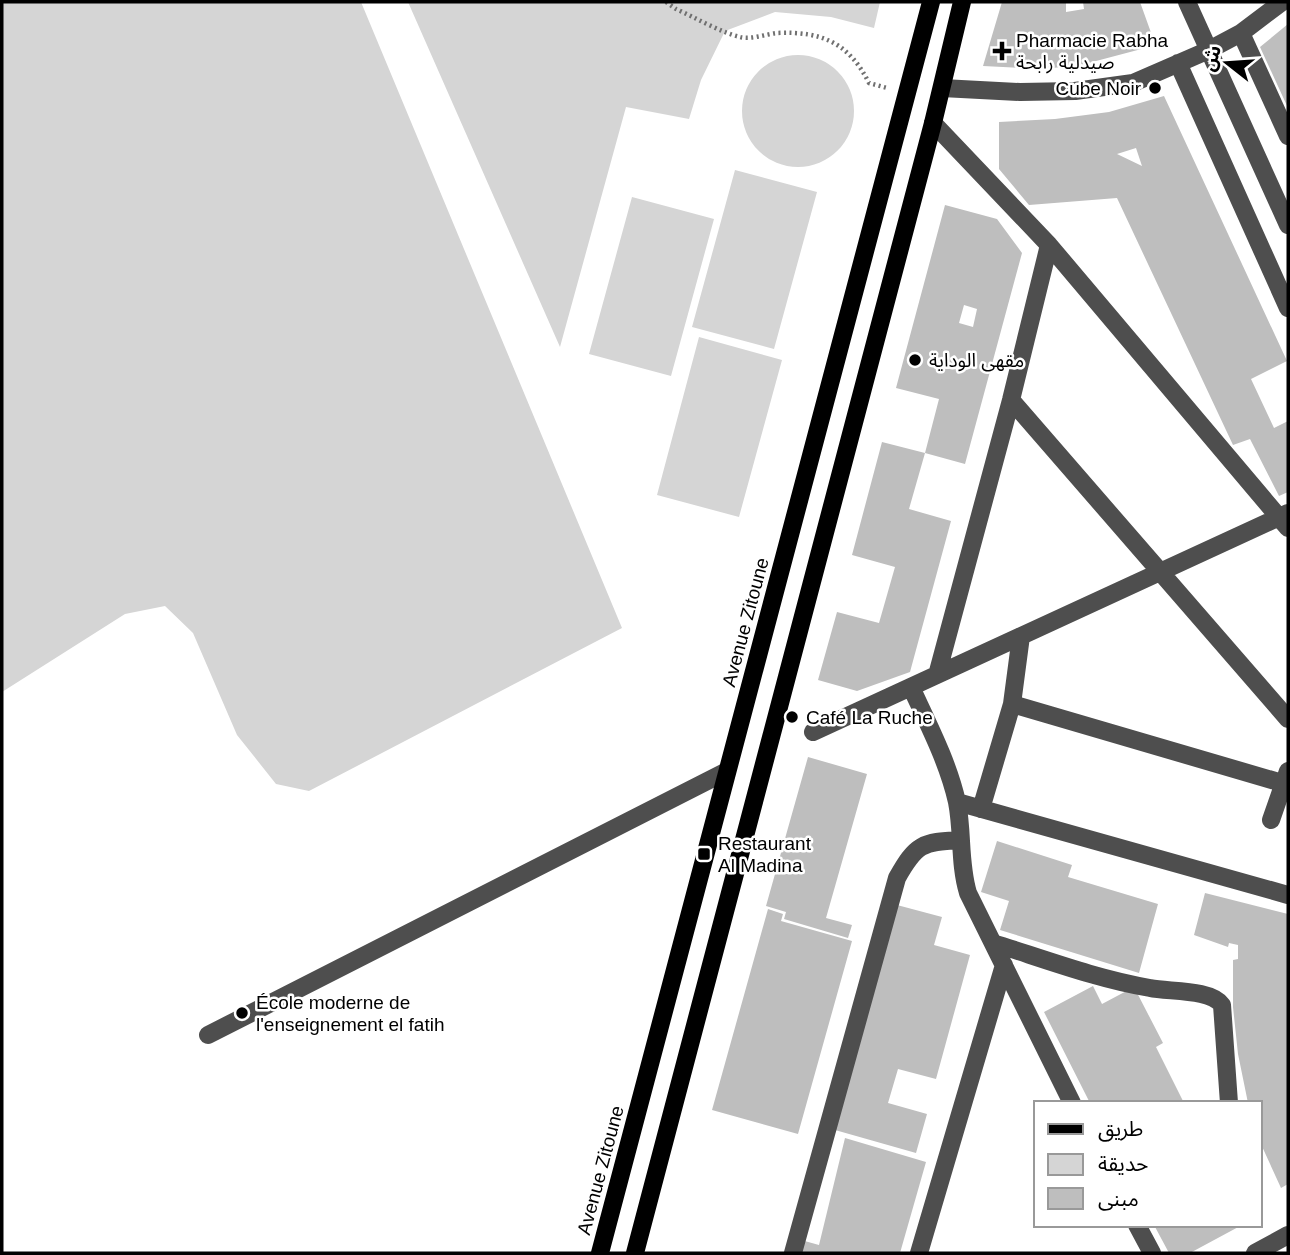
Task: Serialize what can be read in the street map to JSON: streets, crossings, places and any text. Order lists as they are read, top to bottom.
{
  "streets": {
    "main road": ["Avenue Zitoune"]
  },
  "places": {
    "health": ["Pharmacie Rabha صيدلية رابحة"],
    "other": [
      "Cube Noir",
      "مقهى الوداية",
      "Café La Ruche",
      "École moderne de l'enseignement el fatih"
    ],
    "transit": ["Restaurant Al Madina"]
  },
  "legend": ["طريق", "حديقة", "مبنى"],
  "north": "left"
}
